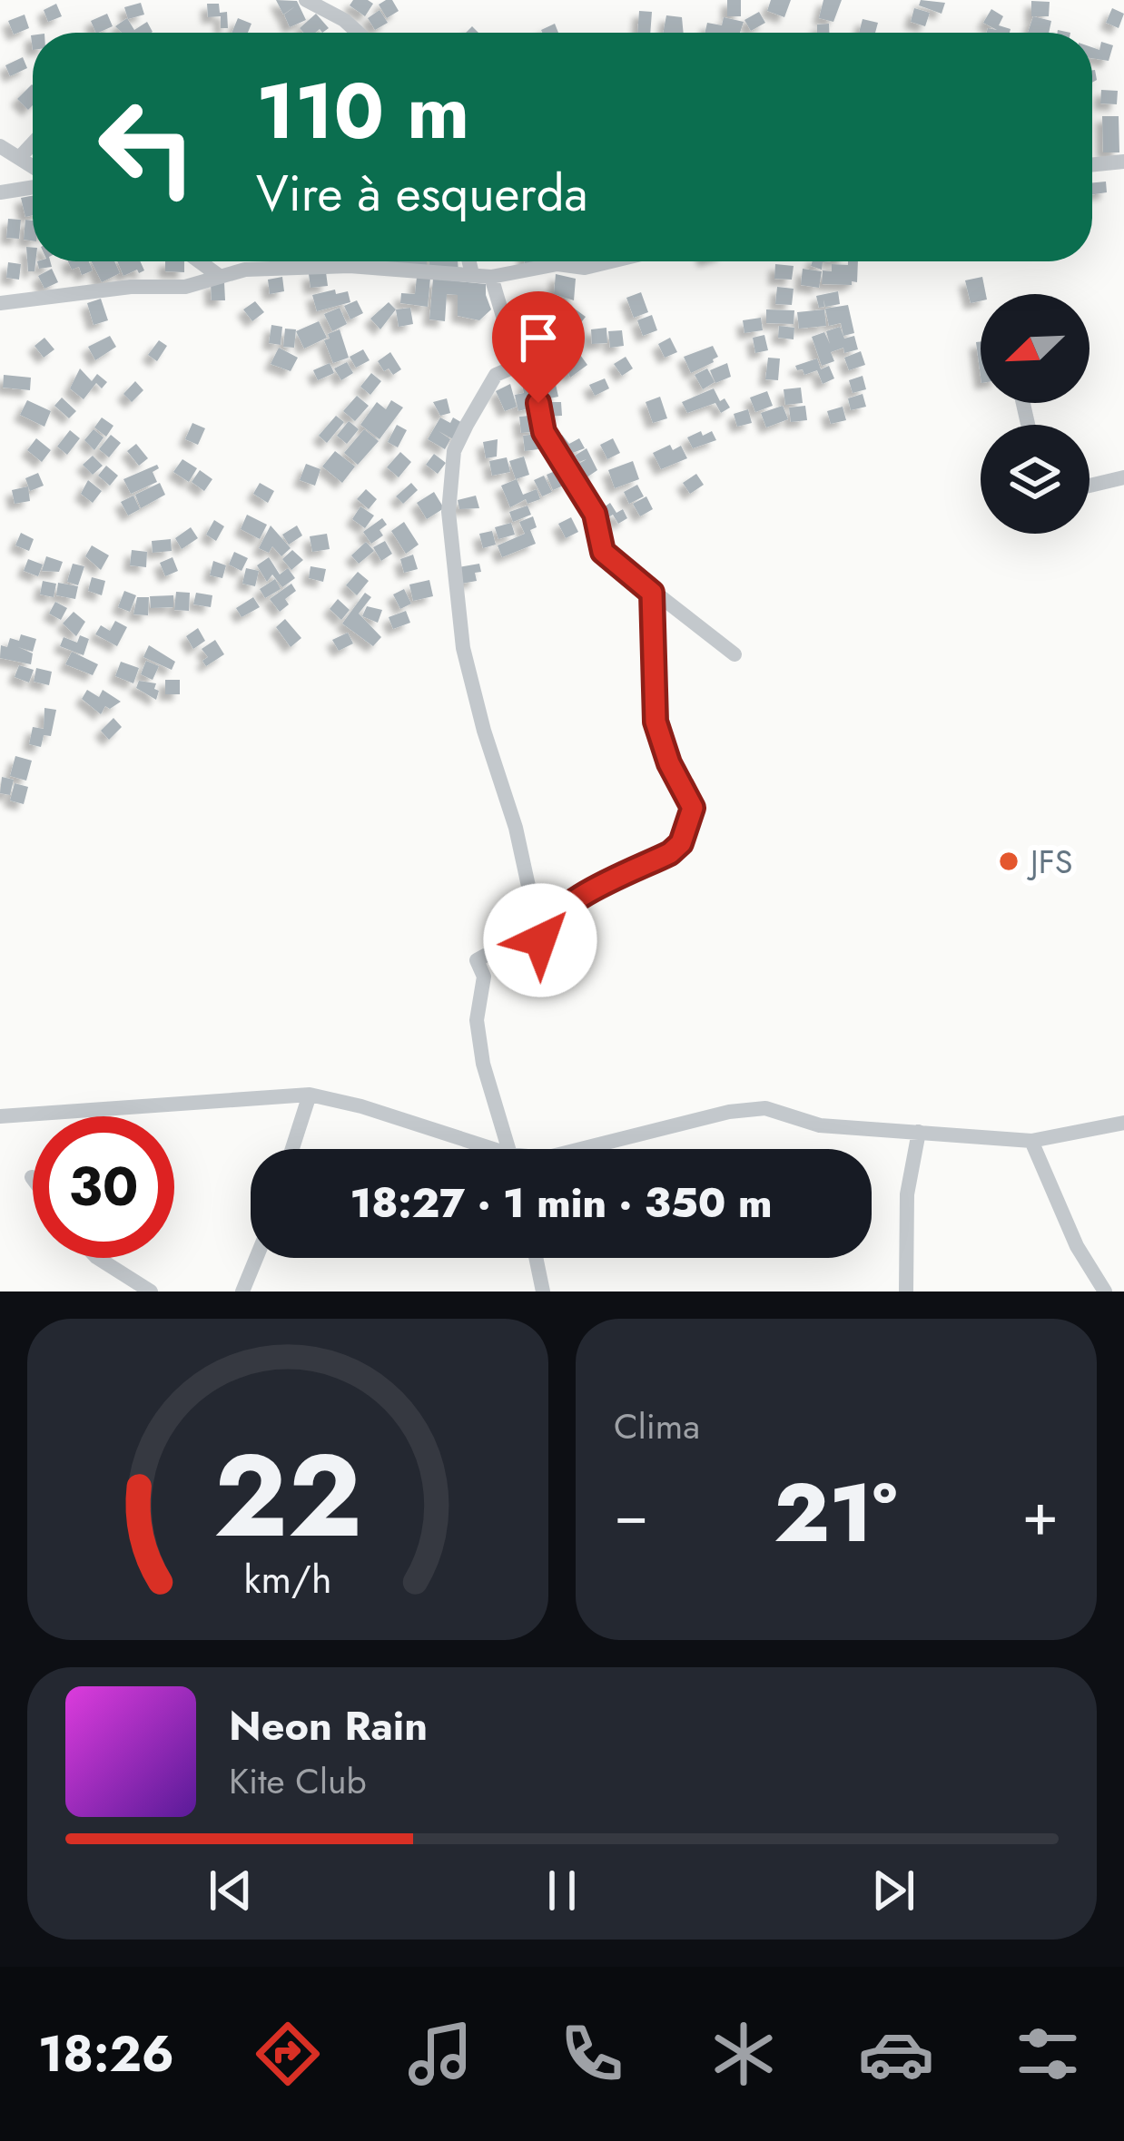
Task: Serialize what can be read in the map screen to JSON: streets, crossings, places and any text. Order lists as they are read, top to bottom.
{
  "places": ["JFS"],
  "north": "bottom left",
  "page": {
    "turn": ["110 m", "Vire à esquerda"],
    "limit": "30",
    "trip": "18:27 · 1 min · 350 m",
    "tile": "Clima",
    "heat": ["−", "21°", "+"],
    "song": ["Neon Rain", "Kite Club"],
    "tabs": "18:26",
    "gauge": ["22", "km/h"]
  }
}
